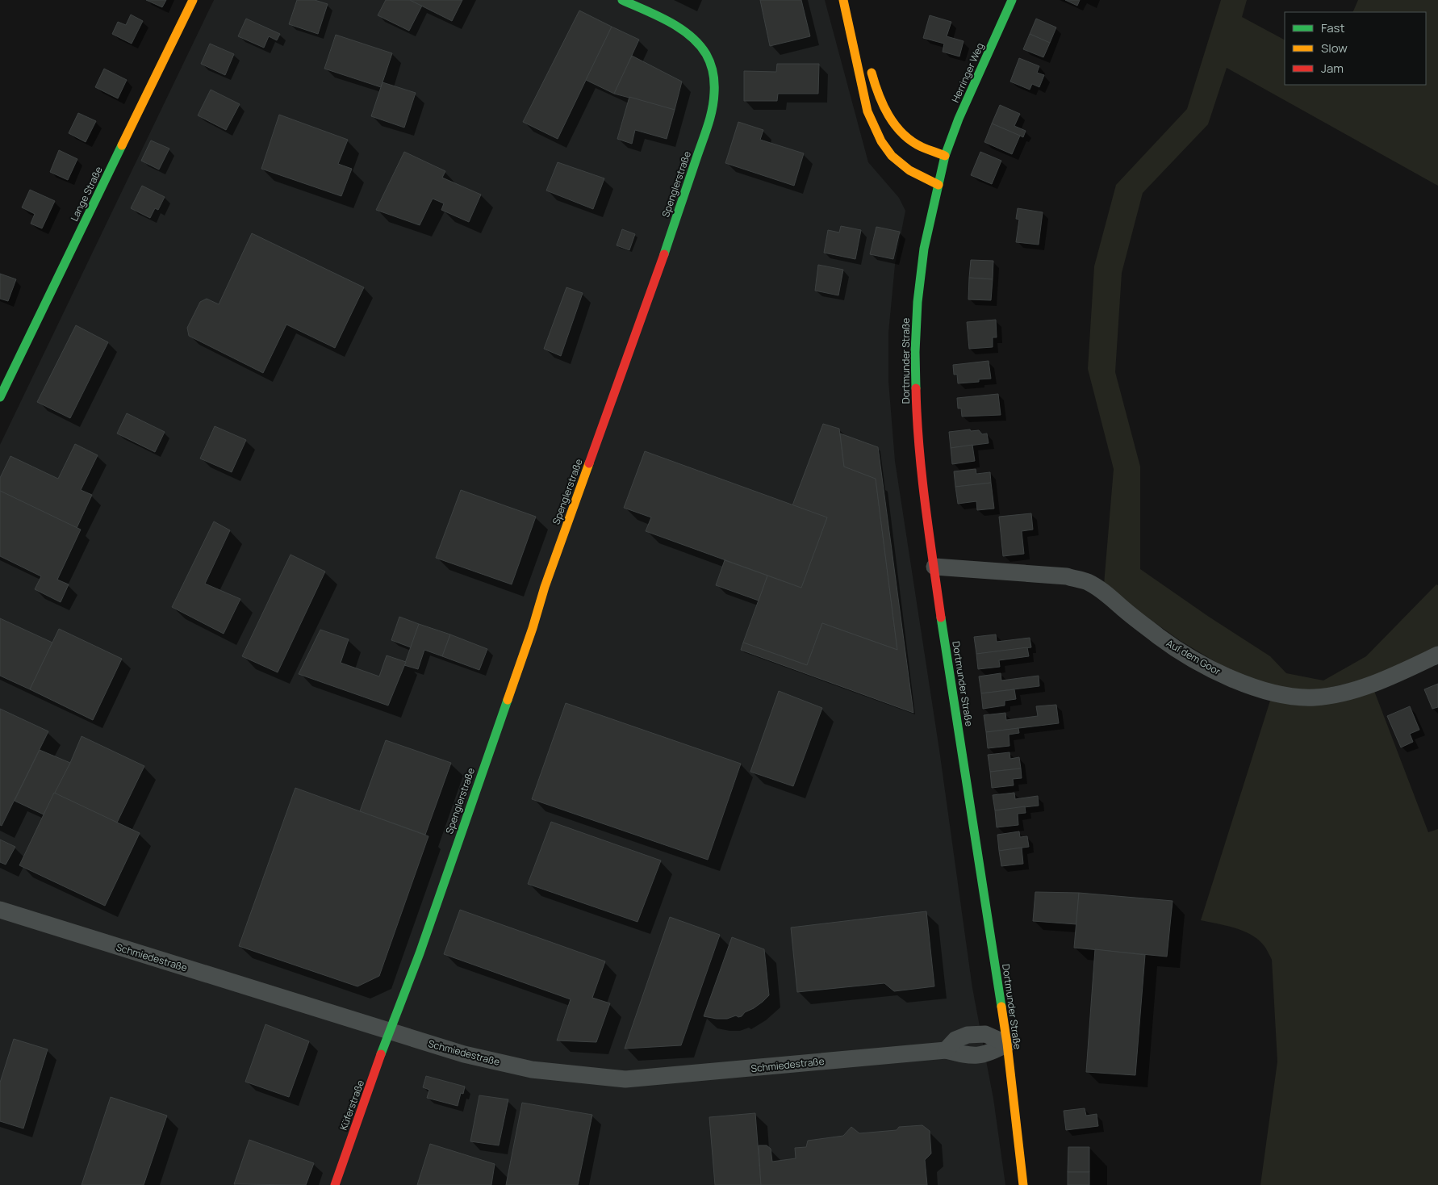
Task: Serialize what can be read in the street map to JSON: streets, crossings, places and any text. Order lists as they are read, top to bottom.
{
  "streets": {
    "street": [
      "Herringer Weg",
      "Spenglerstraße",
      "Lange Straße",
      "Dortmunder Straße",
      "Auf dem Goor",
      "Schmiedestraße",
      "Küferstraße"
    ]
  },
  "crossings": [
    ["Herringer Weg", "Dortmunder Straße"],
    ["Spenglerstraße", "Schmiedestraße"],
    ["Spenglerstraße", "Küferstraße"],
    ["Dortmunder Straße", "Auf dem Goor"],
    ["Dortmunder Straße", "Schmiedestraße"],
    ["Schmiedestraße", "Küferstraße"]
  ],
  "legend": ["Fast", "Slow", "Jam"]
}
